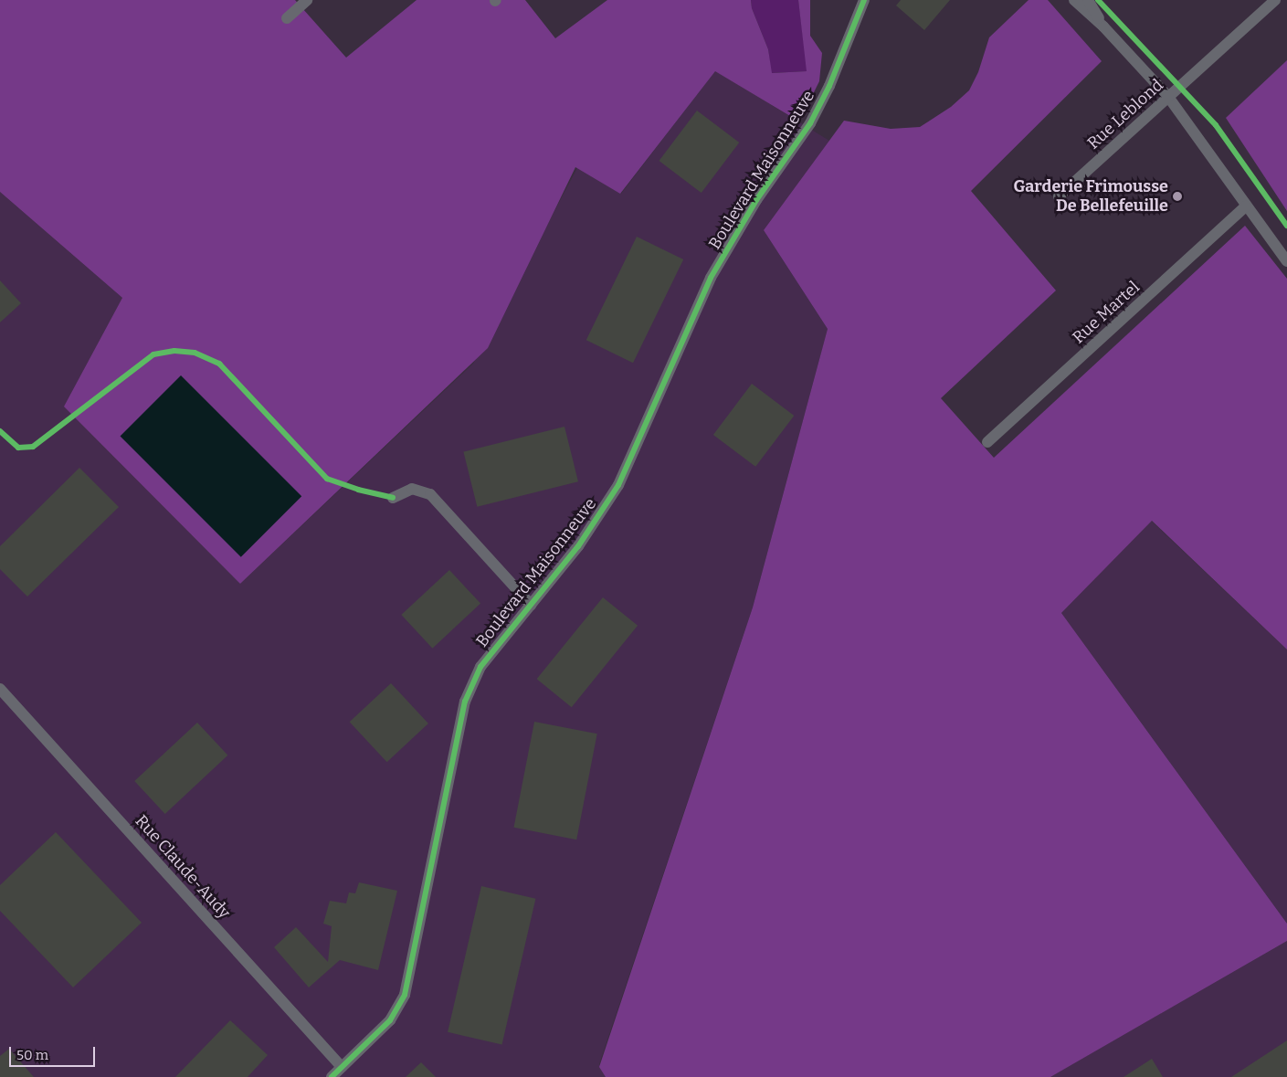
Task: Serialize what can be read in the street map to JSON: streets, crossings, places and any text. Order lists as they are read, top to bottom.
{
  "streets": {
    "street": [
      "Rue Leblond",
      "Boulevard Maisonneuve",
      "Rue Martel",
      "Rue Claude-Audy"
    ]
  },
  "crossings": [
    ["Boulevard Maisonneuve", "Rue Claude-Audy"]
  ],
  "places": ["Garderie Frimousse De Bellefeuille"],
  "scale_bar": "50 m"
}
